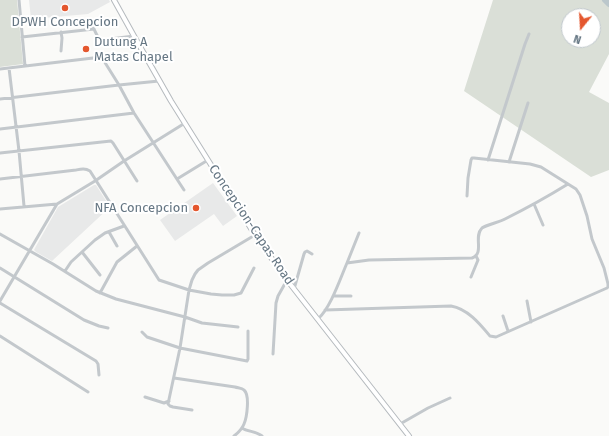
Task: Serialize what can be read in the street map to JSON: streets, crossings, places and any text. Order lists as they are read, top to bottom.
{
  "streets": {
    "main road": ["Concepcion-Capas Road"]
  },
  "places": ["DPWH Concepcion", "Dutung A Matas Chapel", "NFA Concepcion"],
  "north": "bottom"
}
